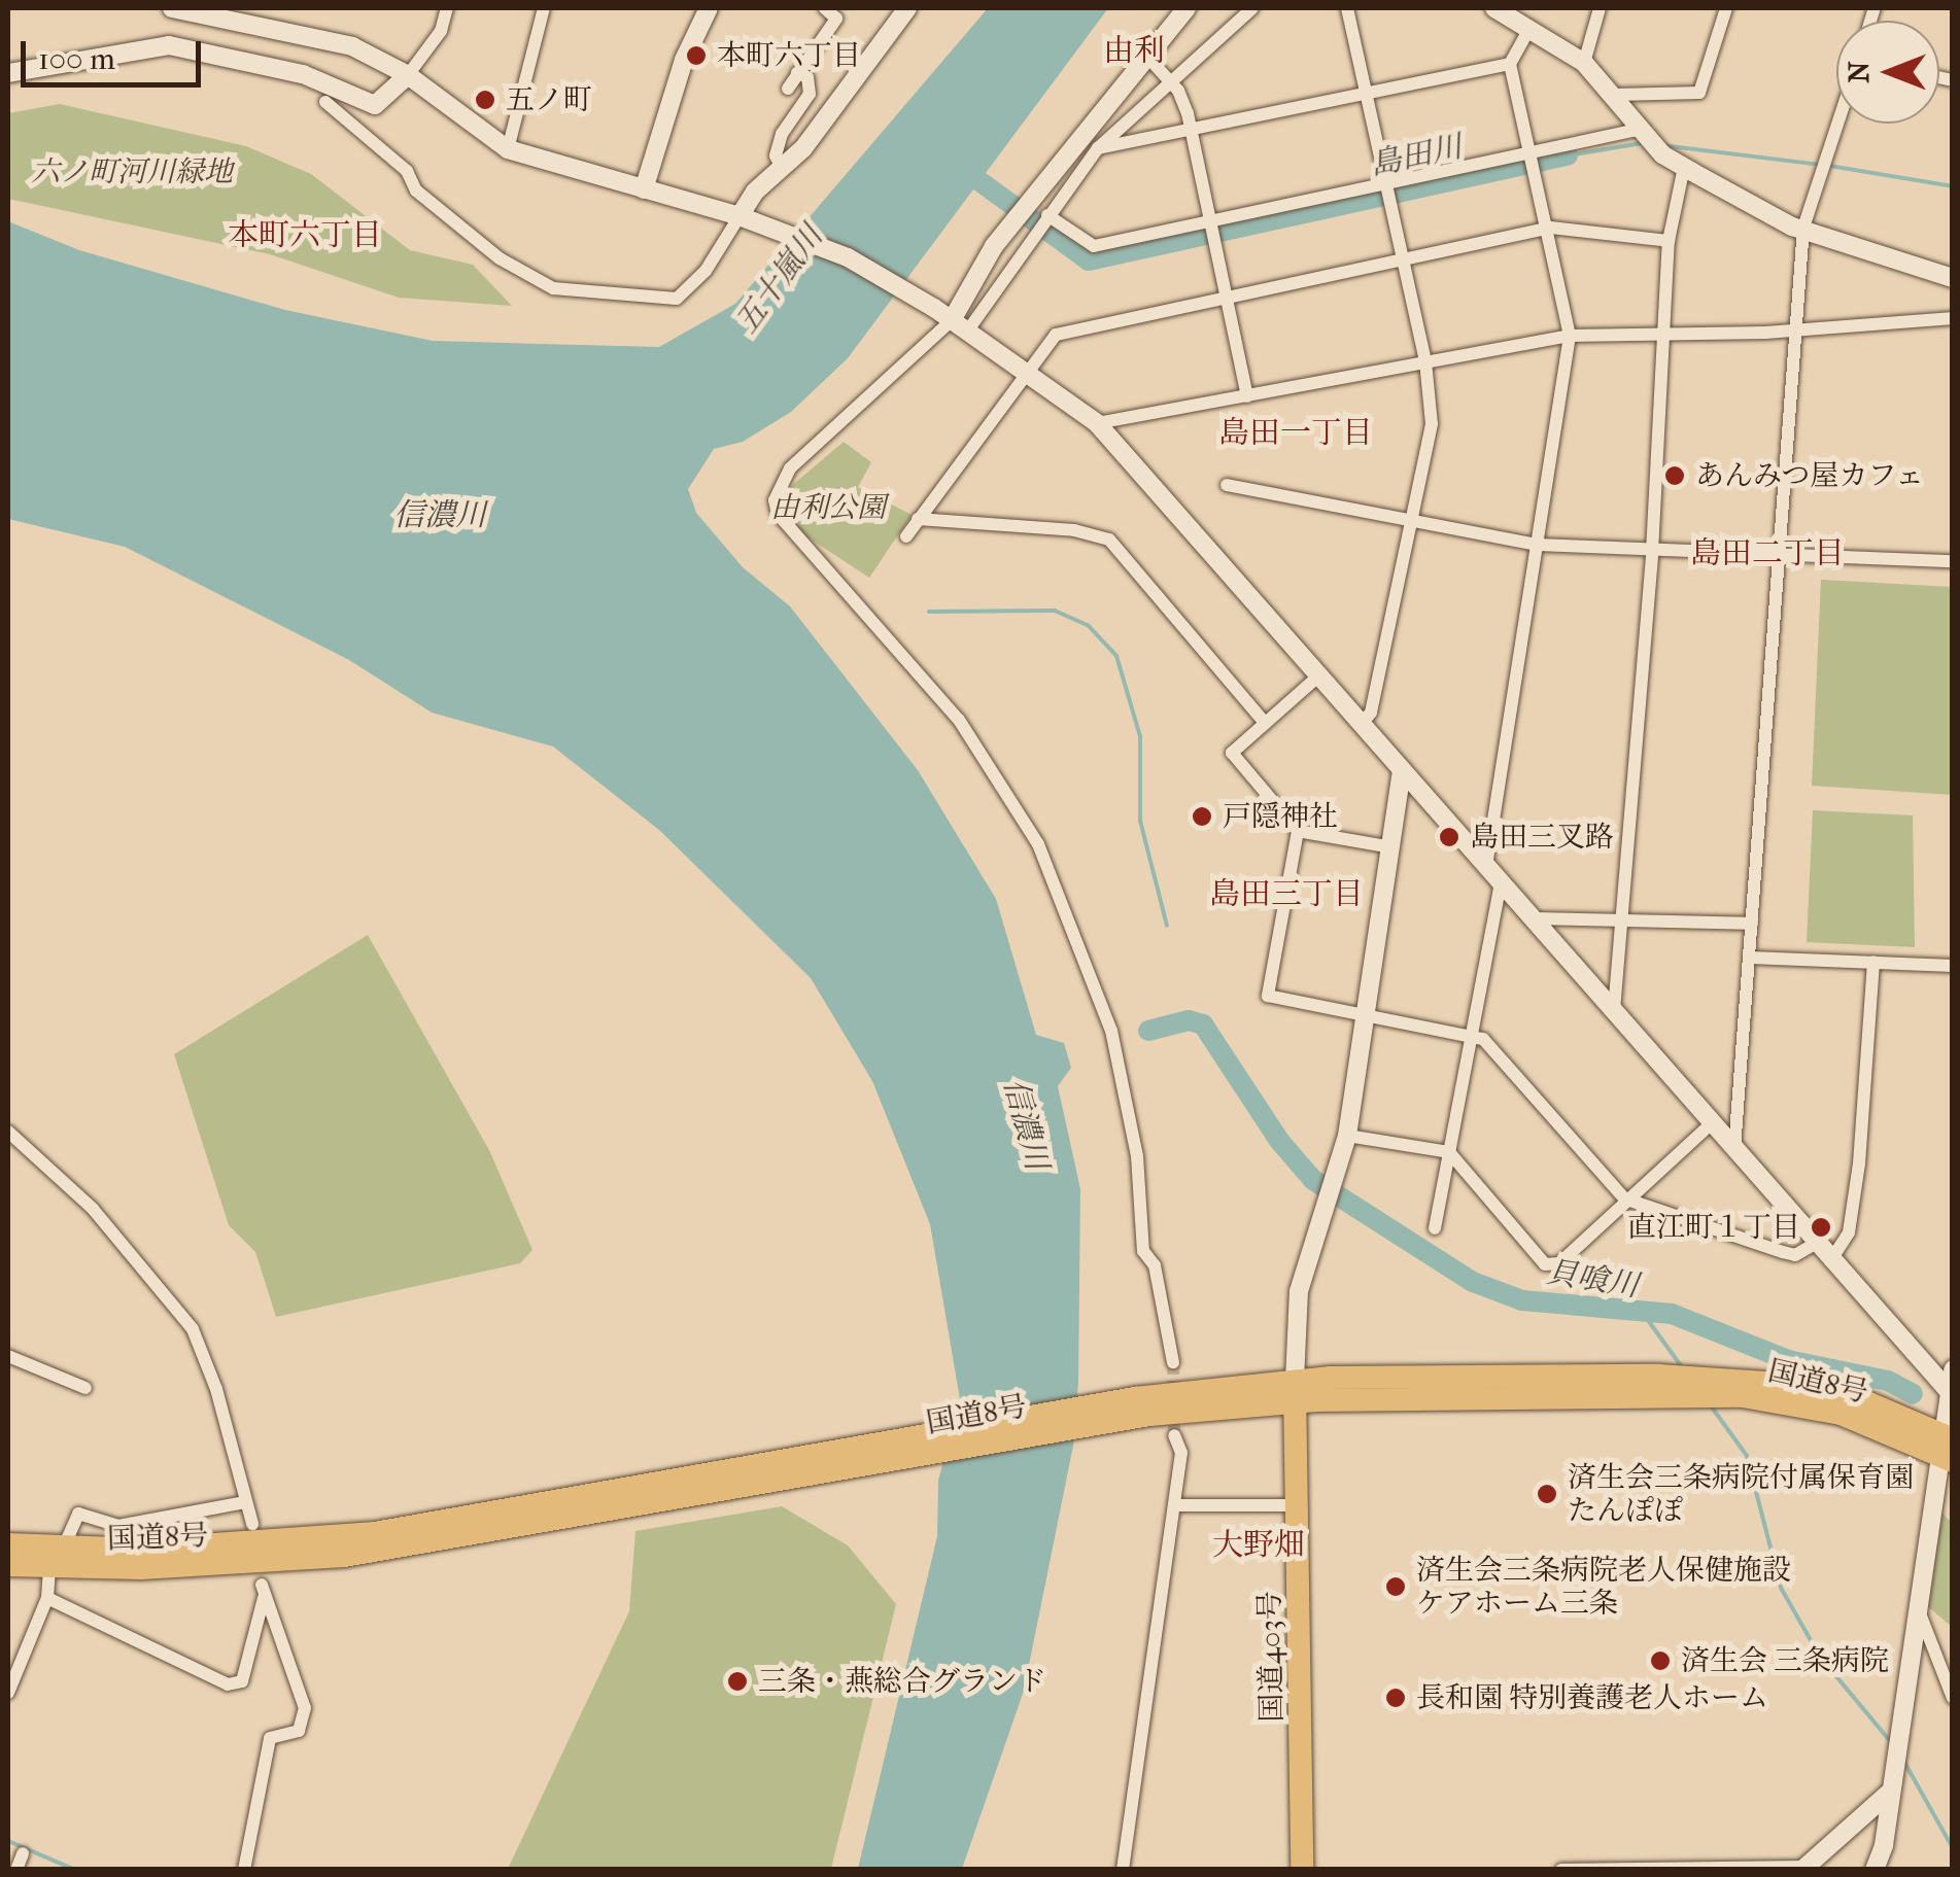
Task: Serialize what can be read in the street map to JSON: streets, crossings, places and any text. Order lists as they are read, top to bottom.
{
  "streets": {
    "highway": ["国道8号", "国道403号"]
  },
  "crossings": [
    ["国道8号", "国道403号"]
  ],
  "districts": [
    "由利",
    "本町六丁目",
    "島田一丁目",
    "島田二丁目",
    "島田三丁目",
    "大野畑"
  ],
  "water": [
    "島田川",
    "五十嵐川",
    "信濃川",
    "貝喰川"
  ],
  "parks": ["六ノ町河川緑地", "由利公園"],
  "places": [
    "本町六丁目",
    "五ノ町",
    "あんみつ屋カフェ",
    "戸隠神社",
    "島田三叉路",
    "直江町１丁目",
    "済生会三条病院付属保育園 たんぽぽ",
    "済生会三条病院老人保健施設 ケアホーム三条",
    "済生会 三条病院",
    "三条・燕総合グランド",
    "長和園 特別養護老人ホーム"
  ],
  "scale_bar": "100 m",
  "north": "left"
}
